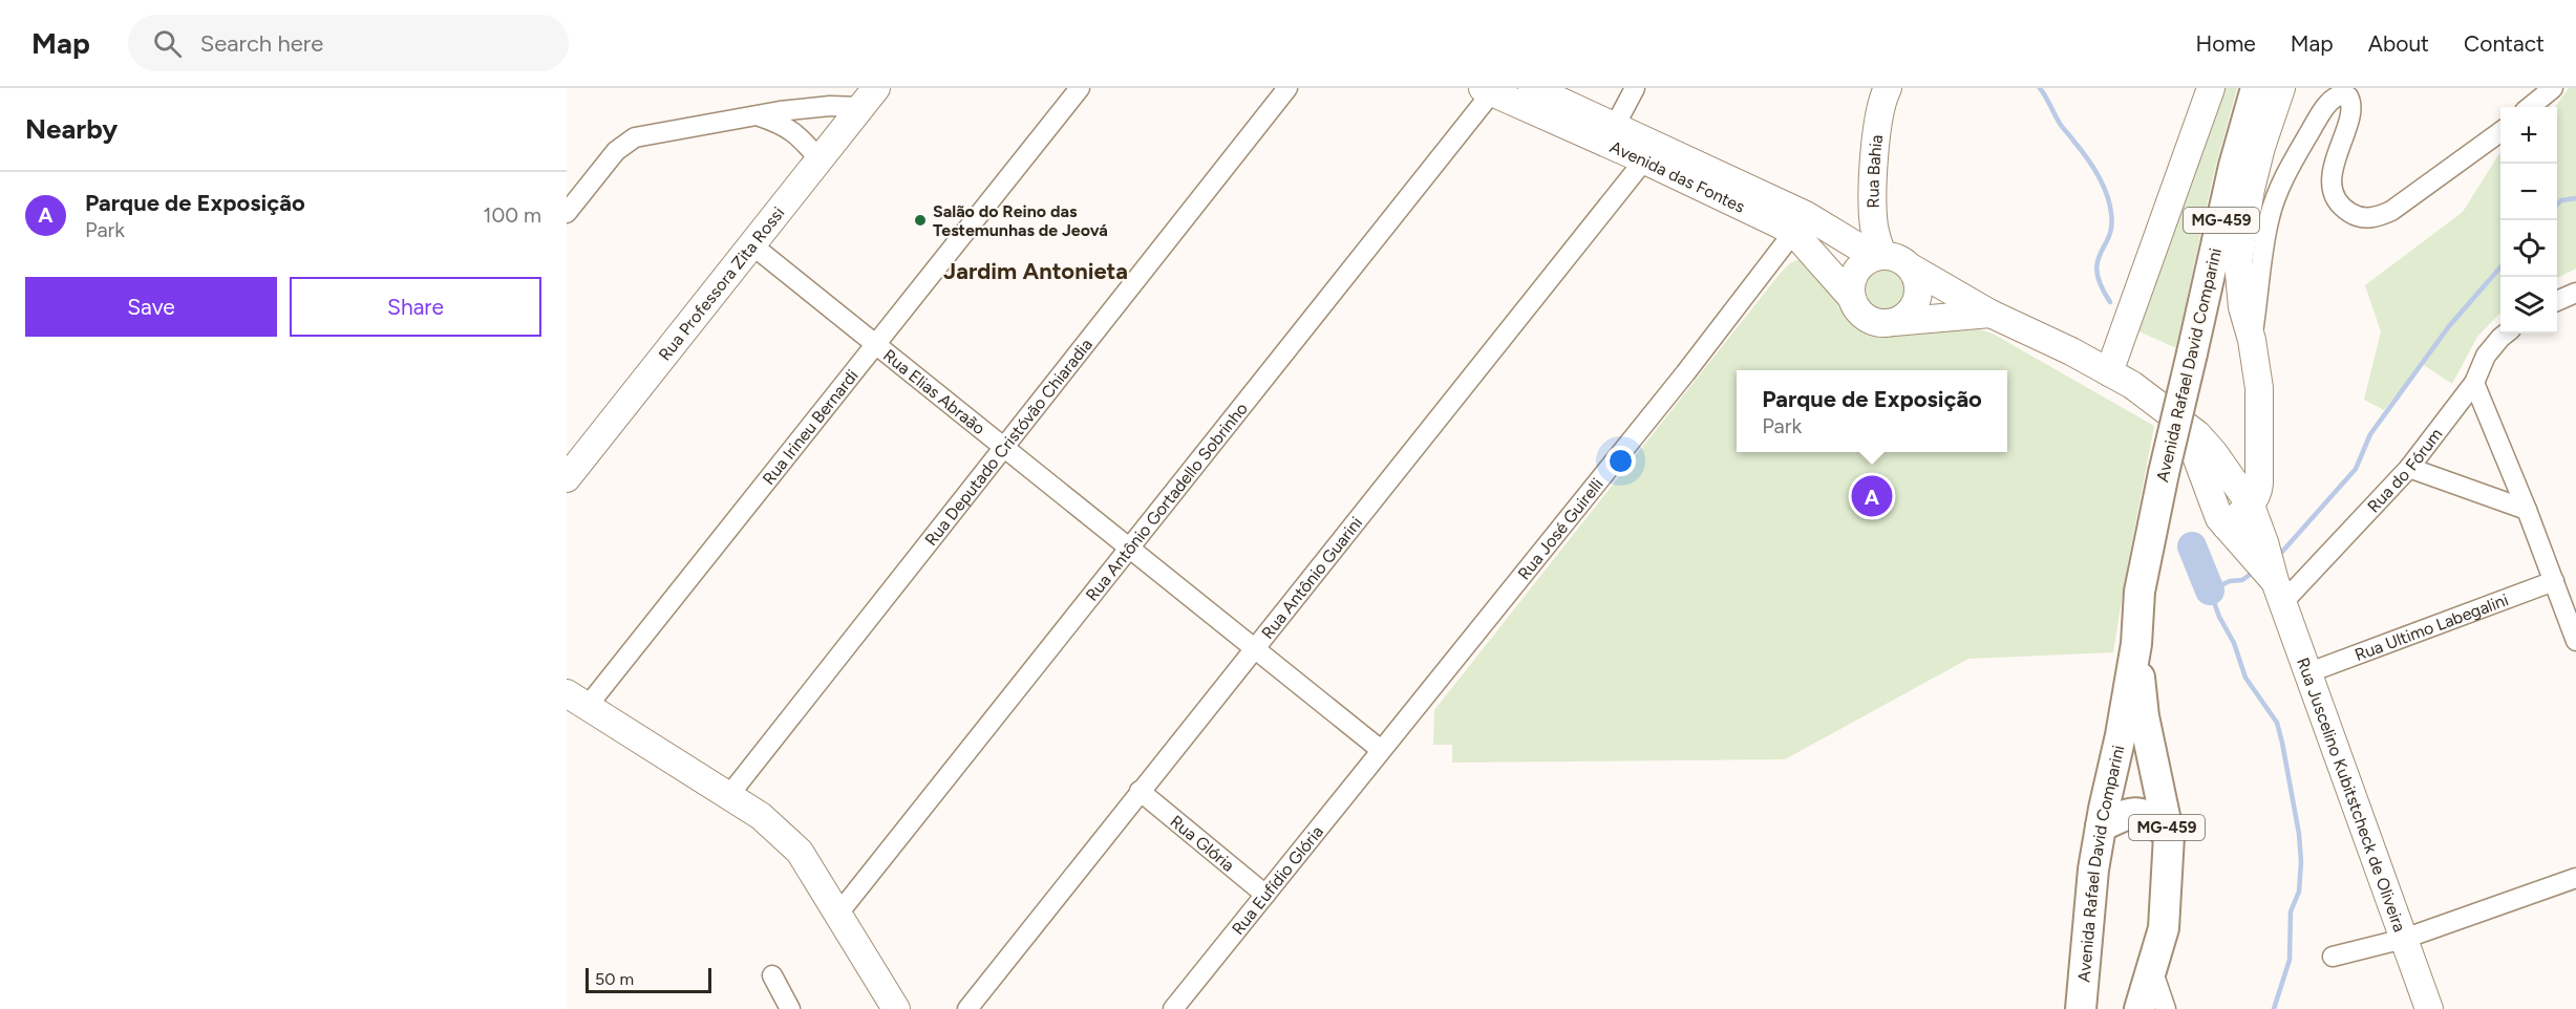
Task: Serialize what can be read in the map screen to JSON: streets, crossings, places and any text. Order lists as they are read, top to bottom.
{
  "streets": {
    "main road": [
      "Rua Bahia",
      "Avenida das Fontes",
      "MG-459",
      "Rua Professora Zita Rossi",
      "Avenida Rafael David Comparini",
      "Rua Juscelino Kubitstcheck de Oliveira"
    ],
    "street": [
      "Rua Elias Abraão",
      "Rua Irineu Bernardi",
      "Rua Deputado Cristóvão Chiaradia",
      "Rua do Fórum",
      "Rua Antônio Gortadello Sobrinho",
      "Rua José Guirelli",
      "Rua Antônio Guarini",
      "Rua Ultimo Labegalini",
      "Rua Glória",
      "Rua Eufídio Glória"
    ]
  },
  "crossings": [
    ["Rua Bahia", "Avenida das Fontes"],
    ["Avenida das Fontes", "Rua Antônio Gortadello Sobrinho"],
    ["Avenida das Fontes", "Rua José Guirelli"],
    ["Avenida das Fontes", "Rua Antônio Guarini"],
    ["Avenida das Fontes", "Rua Juscelino Kubitstcheck de Oliveira"],
    ["Rua Professora Zita Rossi", "Rua Elias Abraão"],
    ["Rua Elias Abraão", "Rua Irineu Bernardi"],
    ["Rua Elias Abraão", "Rua Deputado Cristóvão Chiaradia"],
    ["Rua Elias Abraão", "Rua Antônio Gortadello Sobrinho"],
    ["Rua Elias Abraão", "Rua José Guirelli"],
    ["Rua Elias Abraão", "Rua Antônio Guarini"],
    ["Rua Elias Abraão", "Rua Eufídio Glória"],
    ["Rua do Fórum", "Rua Juscelino Kubitstcheck de Oliveira"],
    ["Rua José Guirelli", "Rua Eufídio Glória"],
    ["Rua Antônio Guarini", "Rua Glória"],
    ["Rua Ultimo Labegalini", "Rua Juscelino Kubitstcheck de Oliveira"],
    ["Rua Glória", "Rua Eufídio Glória"]
  ],
  "districts": ["Jardim Antonieta"],
  "places": ["Salão do Reino das Testemunhas de Jeová"],
  "scale_bar": "50 m",
  "page": {
    "header": "Map",
    "search": "Search here",
    "nav": [
      "Home",
      "Map",
      "About",
      "Contact"
    ],
    "heading": "Nearby",
    "map_buttons": ["+", "−"],
    "list": [
      {
        "mark": "A",
        "name": "Parque de Exposição",
        "note": "Park",
        "value": "100 m"
      }
    ],
    "buttons": ["Save", "Share"],
    "popup": ["Parque de Exposição", "Park"],
    "pins": "A",
    "scale": "50 m"
  }
}
